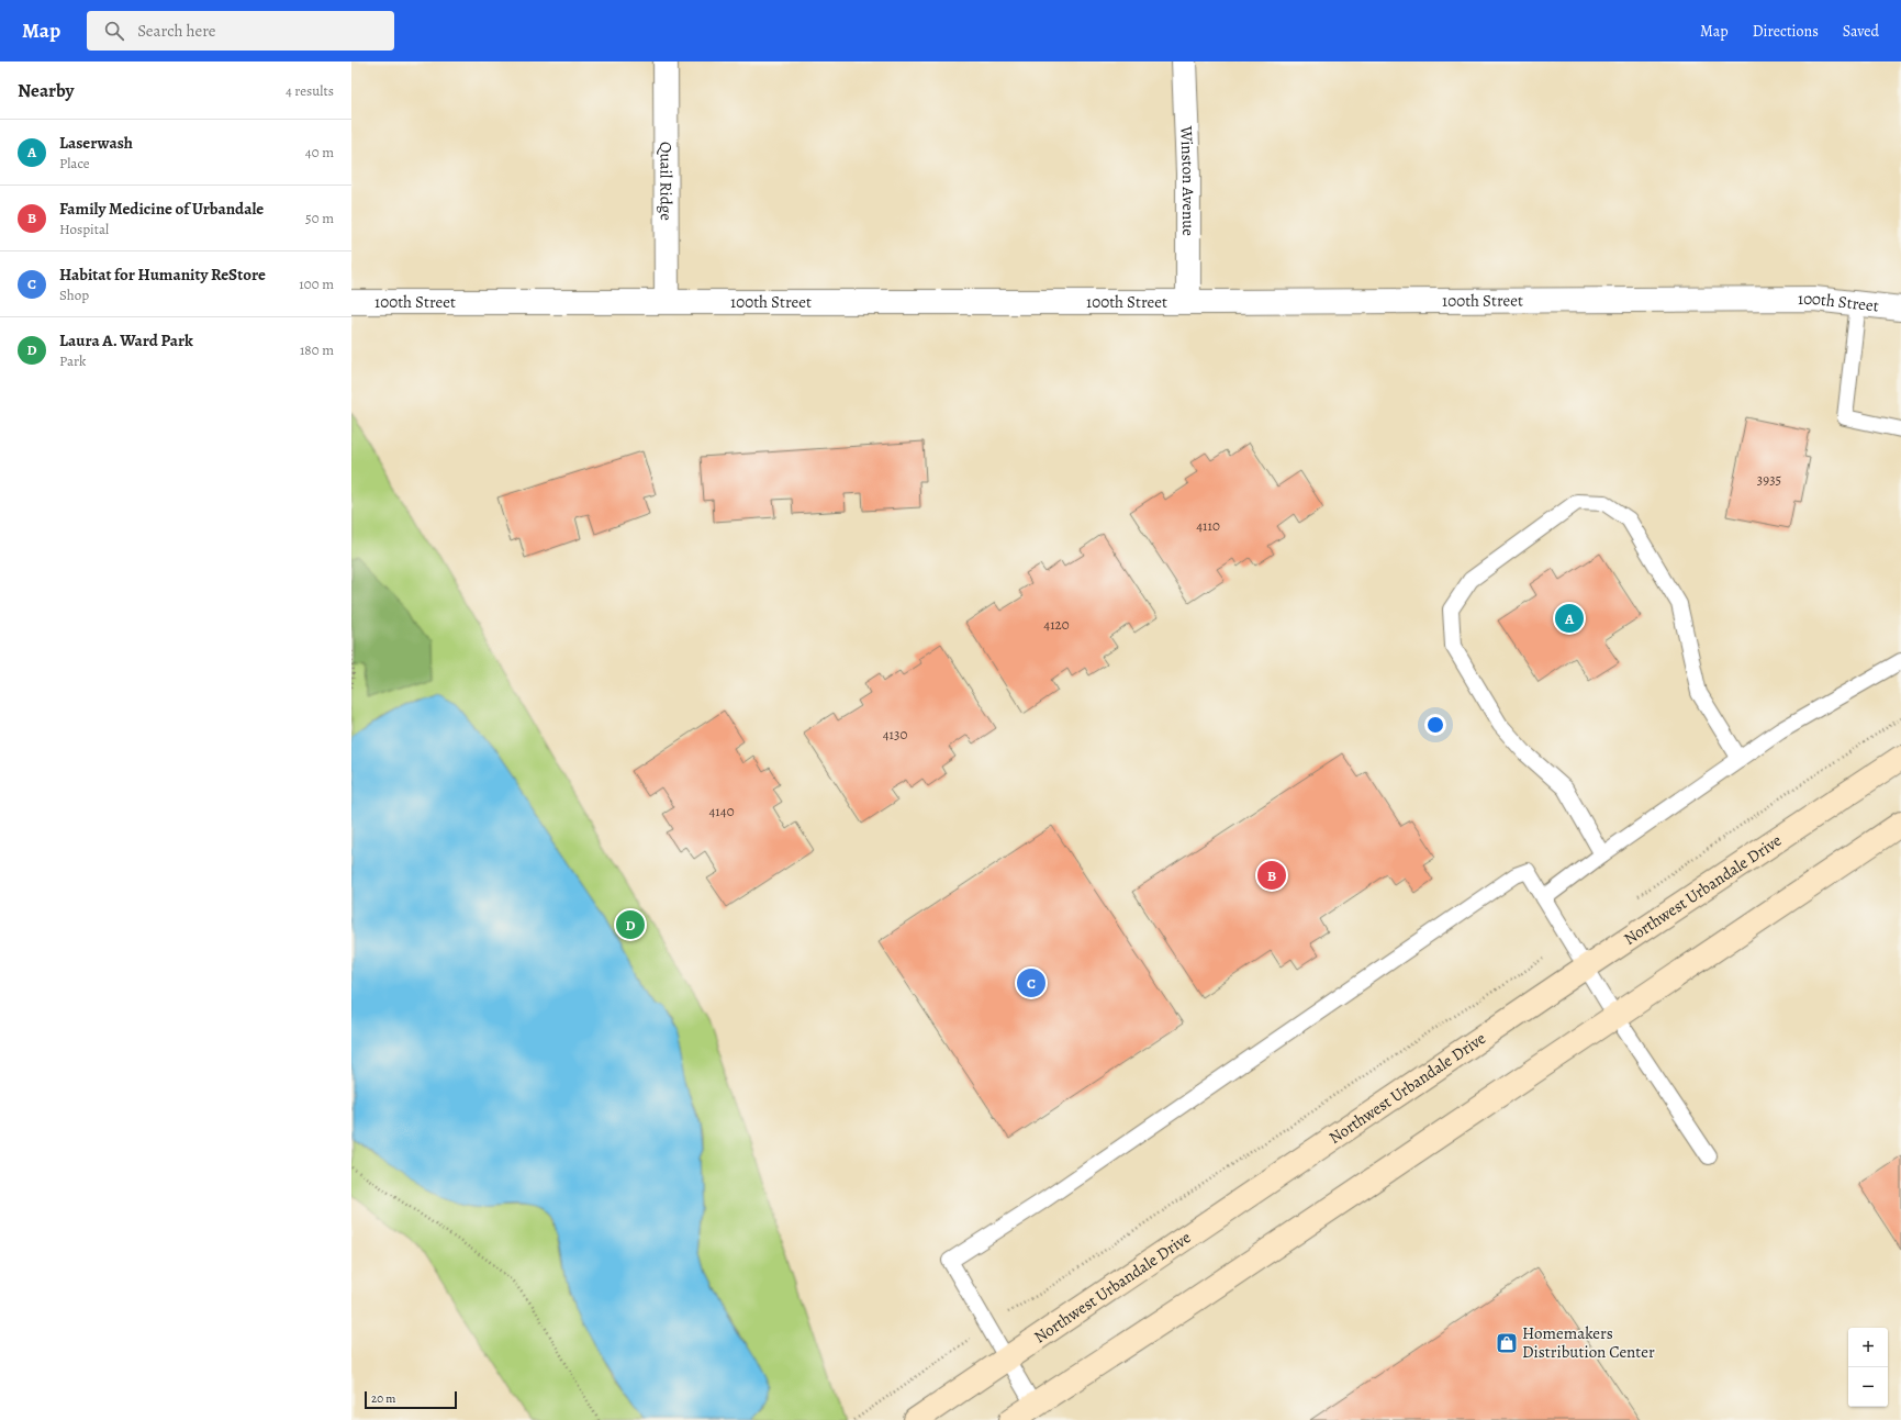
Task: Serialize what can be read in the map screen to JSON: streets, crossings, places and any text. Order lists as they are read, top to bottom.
{
  "streets": {
    "main road": ["Northwest Urbandale Drive"],
    "street": ["Quail Ridge", "Winston Avenue", "100th Street"]
  },
  "crossings": [
    ["Quail Ridge", "100th Street"],
    ["Winston Avenue", "100th Street"]
  ],
  "places": {
    "shop": ["Homemakers Distribution Center"]
  },
  "house_numbers": [
    "3935",
    "4110",
    "4120",
    "4130",
    "4140"
  ],
  "scale_bar": "20 m",
  "page": {
    "header": "Map",
    "search": "Search here",
    "nav": ["Map", "Directions", "Saved"],
    "heading": ["Nearby", "4 results"],
    "list": [
      {
        "mark": "A",
        "name": "Laserwash",
        "note": "Place",
        "value": "40 m"
      },
      {
        "mark": "B",
        "name": "Family Medicine of Urbandale",
        "note": "Hospital",
        "value": "50 m"
      },
      {
        "mark": "C",
        "name": "Habitat for Humanity ReStore",
        "note": "Shop",
        "value": "100 m"
      },
      {
        "mark": "D",
        "name": "Laura A. Ward Park",
        "note": "Park",
        "value": "180 m"
      }
    ],
    "pins": [
      "A",
      "B",
      "D",
      "C"
    ],
    "map_buttons": ["+", "−"],
    "scale": "20 m"
  }
}
